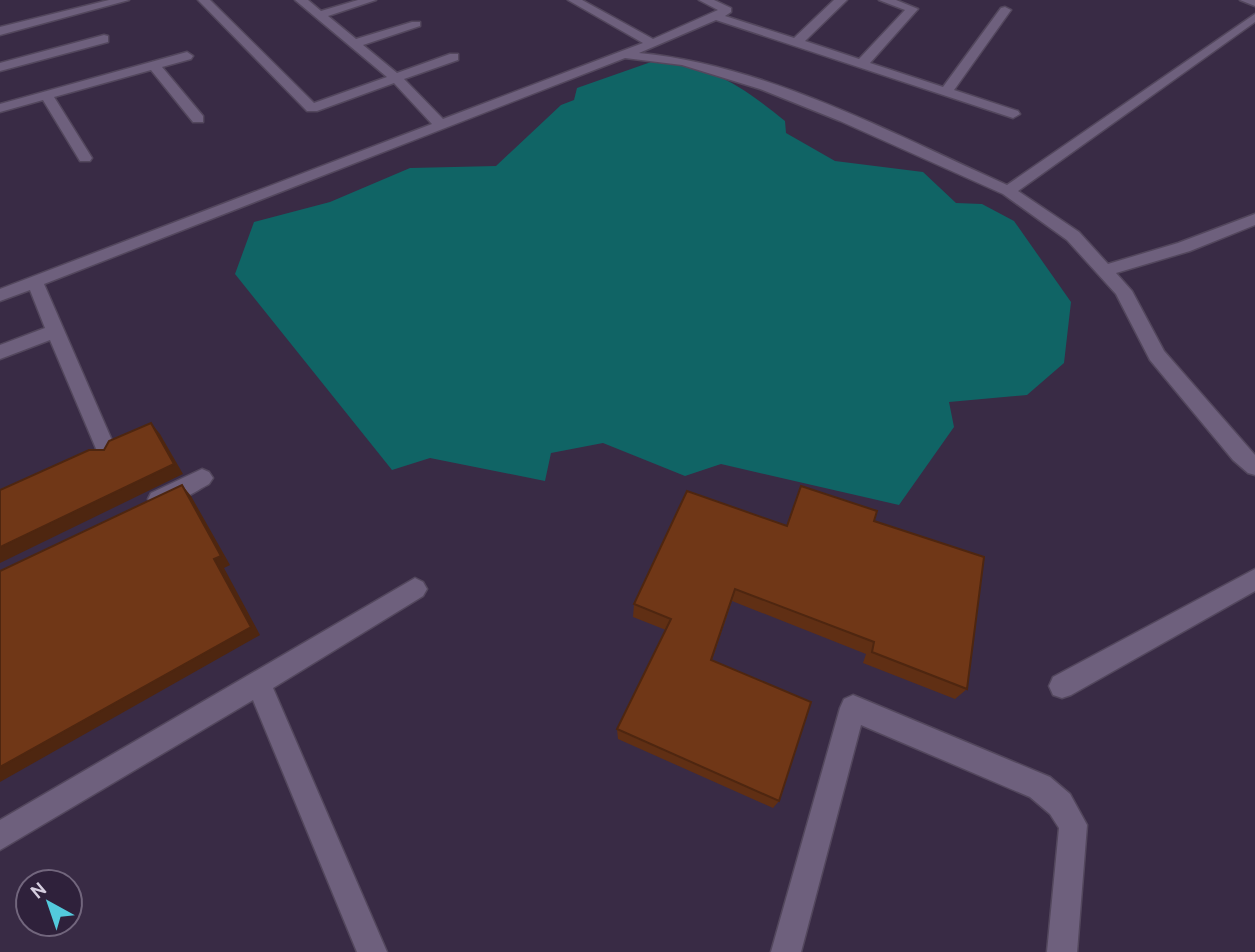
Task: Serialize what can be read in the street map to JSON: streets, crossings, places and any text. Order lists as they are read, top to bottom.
{
  "north": "top left"
}
